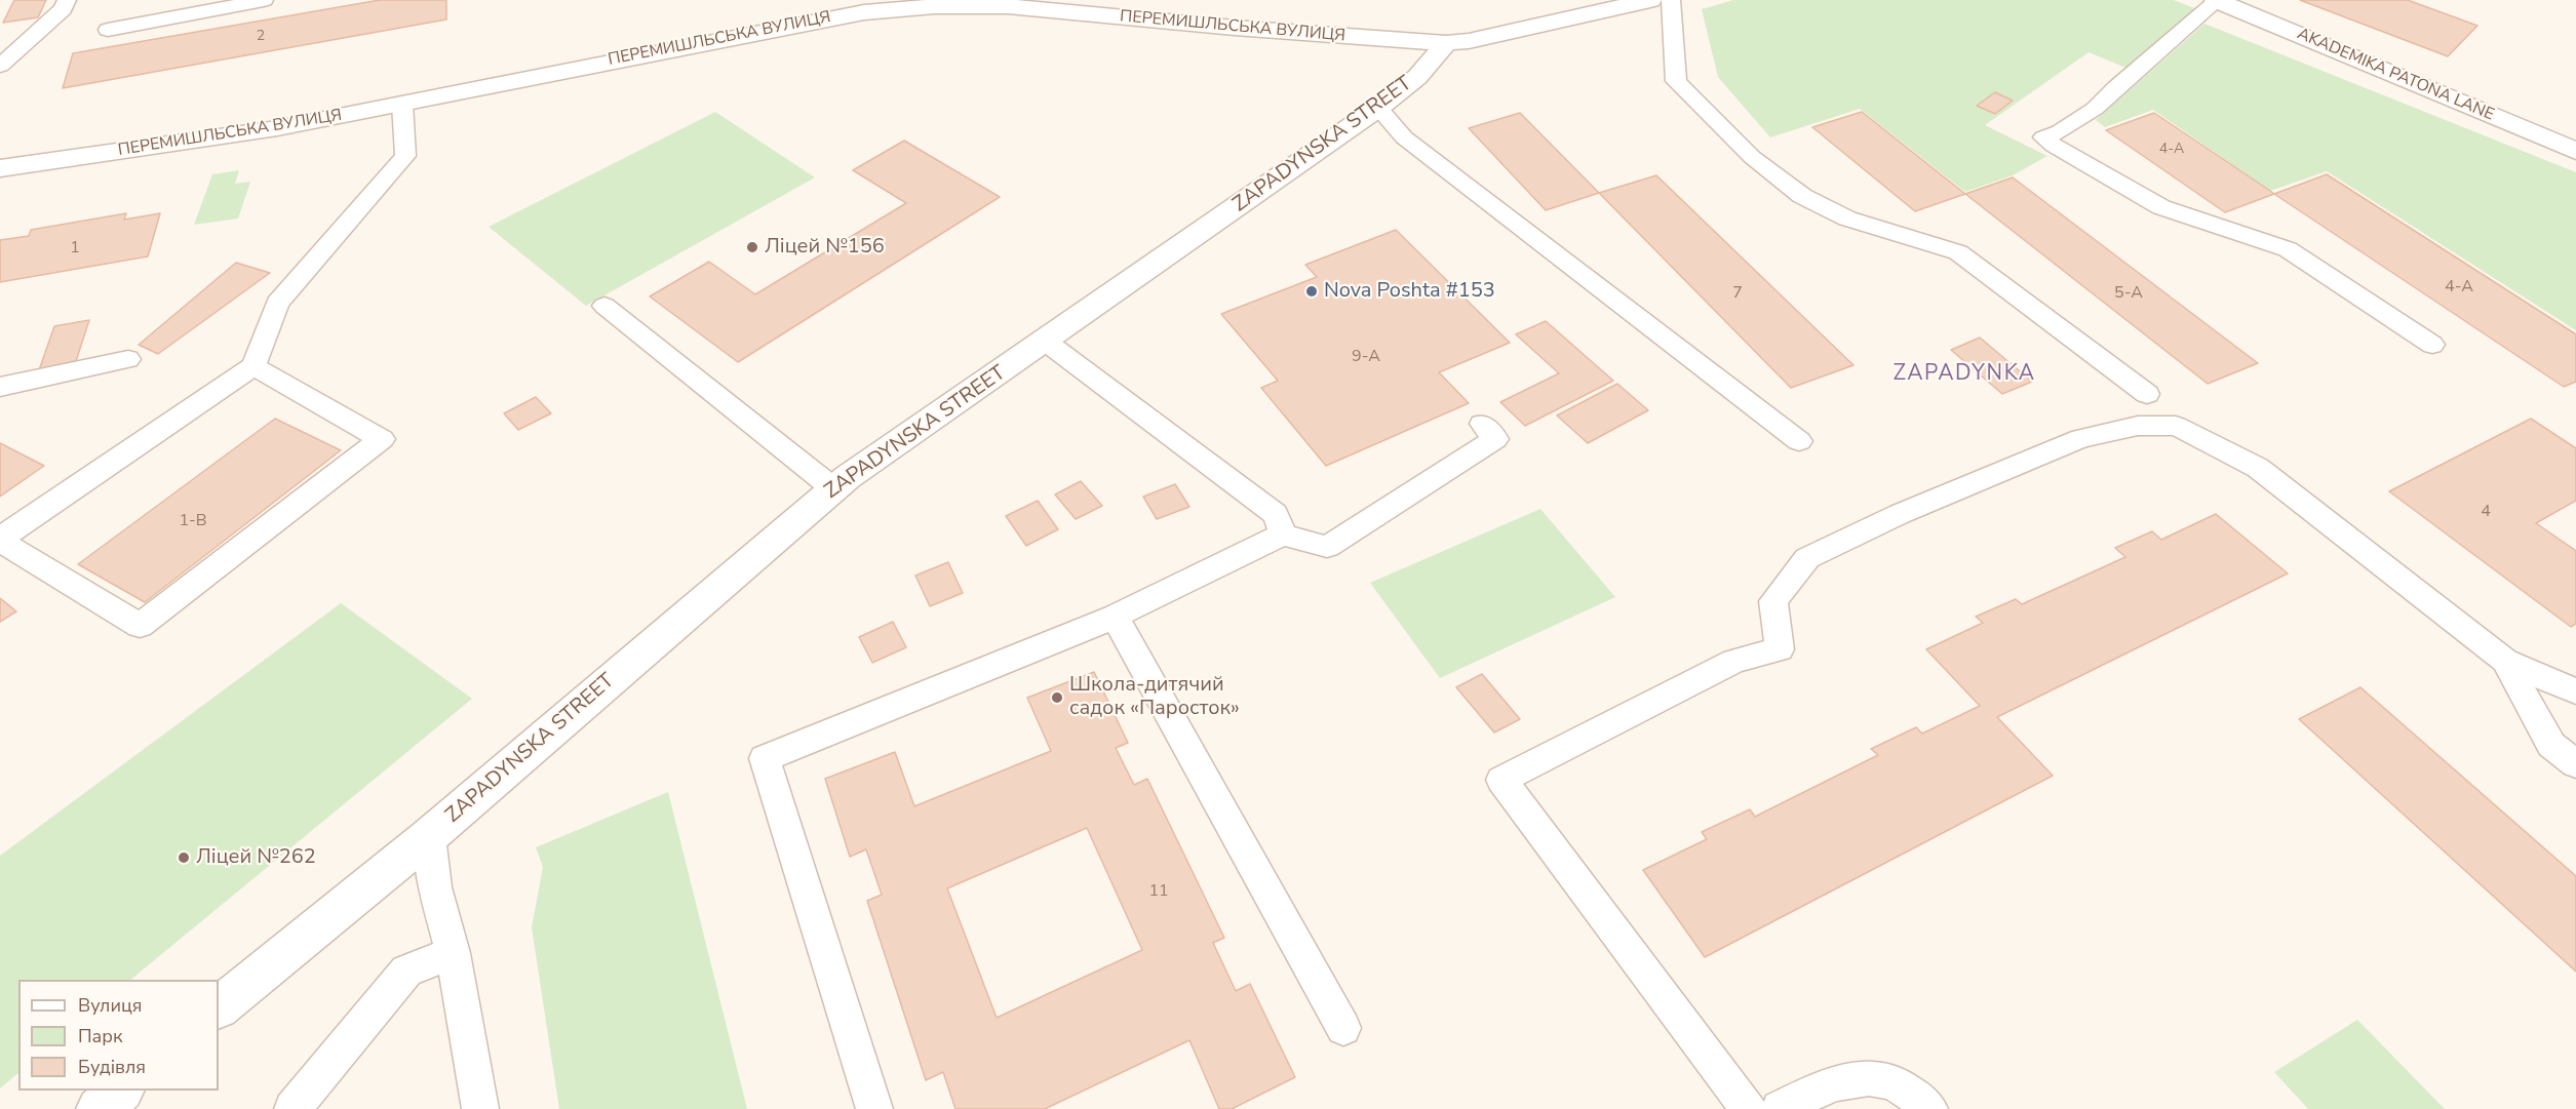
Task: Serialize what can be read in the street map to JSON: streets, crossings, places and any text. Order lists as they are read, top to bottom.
{
  "streets": {
    "street": ["ПЕРЕМИШЛЬСЬКА ВУЛИЦЯ", "AKADEMIKA PATONA LANE", "ZAPADYNSKA STREET"]
  },
  "crossings": [
    ["ПЕРЕМИШЛЬСЬКА ВУЛИЦЯ", "ZAPADYNSKA STREET"]
  ],
  "districts": ["ZAPADYNKA"],
  "places": [
    "Ліцей №156",
    "Nova Poshta #153",
    "Школа-дитячий садок «Паросток»",
    "Ліцей №262"
  ],
  "house_numbers": [
    "2",
    "4-А",
    "1",
    "4-А",
    "7",
    "5-А",
    "9-А",
    "4",
    "1-В",
    "11"
  ],
  "legend": ["Вулиця", "Парк", "Будівля"]
}
